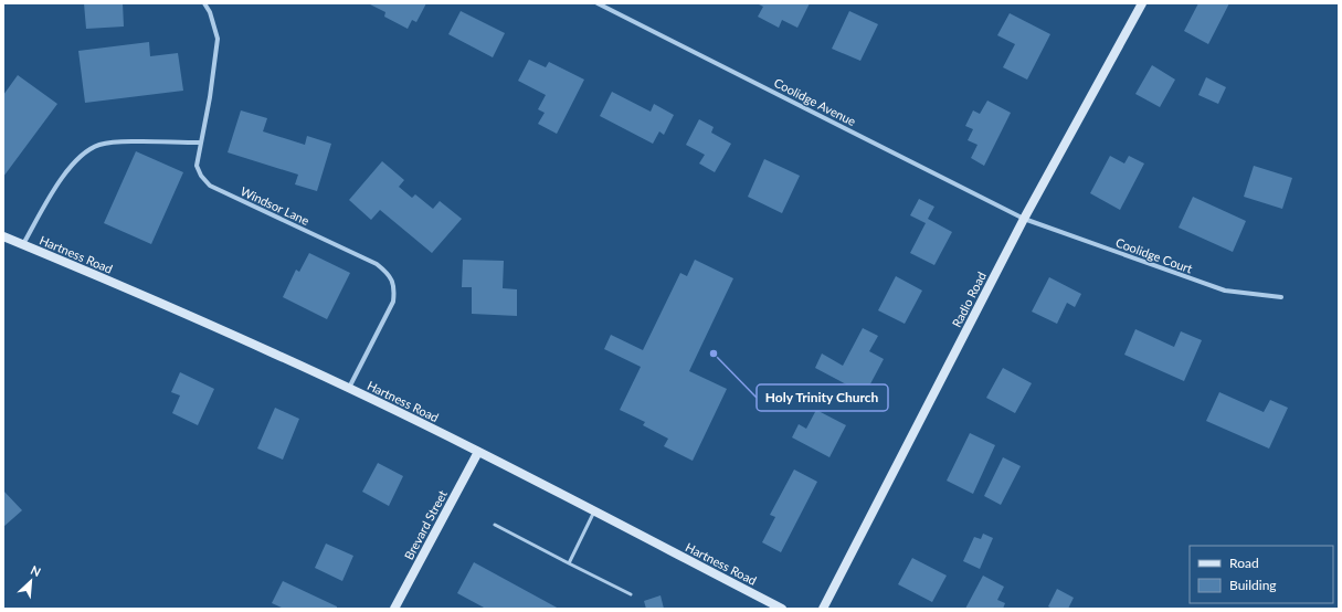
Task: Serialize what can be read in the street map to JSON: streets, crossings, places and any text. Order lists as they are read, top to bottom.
{
  "streets": {
    "main road": ["Hartness Road", "Radio Road", "Brevard Street"],
    "street": ["Coolidge Avenue", "Windsor Lane", "Coolidge Court"]
  },
  "crossings": [
    ["Coolidge Avenue", "Coolidge Court"],
    ["Coolidge Avenue", "Radio Road"],
    ["Windsor Lane", "Hartness Road"],
    ["Hartness Road", "Brevard Street"],
    ["Coolidge Court", "Radio Road"]
  ],
  "places": ["Holy Trinity Church"],
  "legend": ["Road", "Building"],
  "north": "top right"
}
